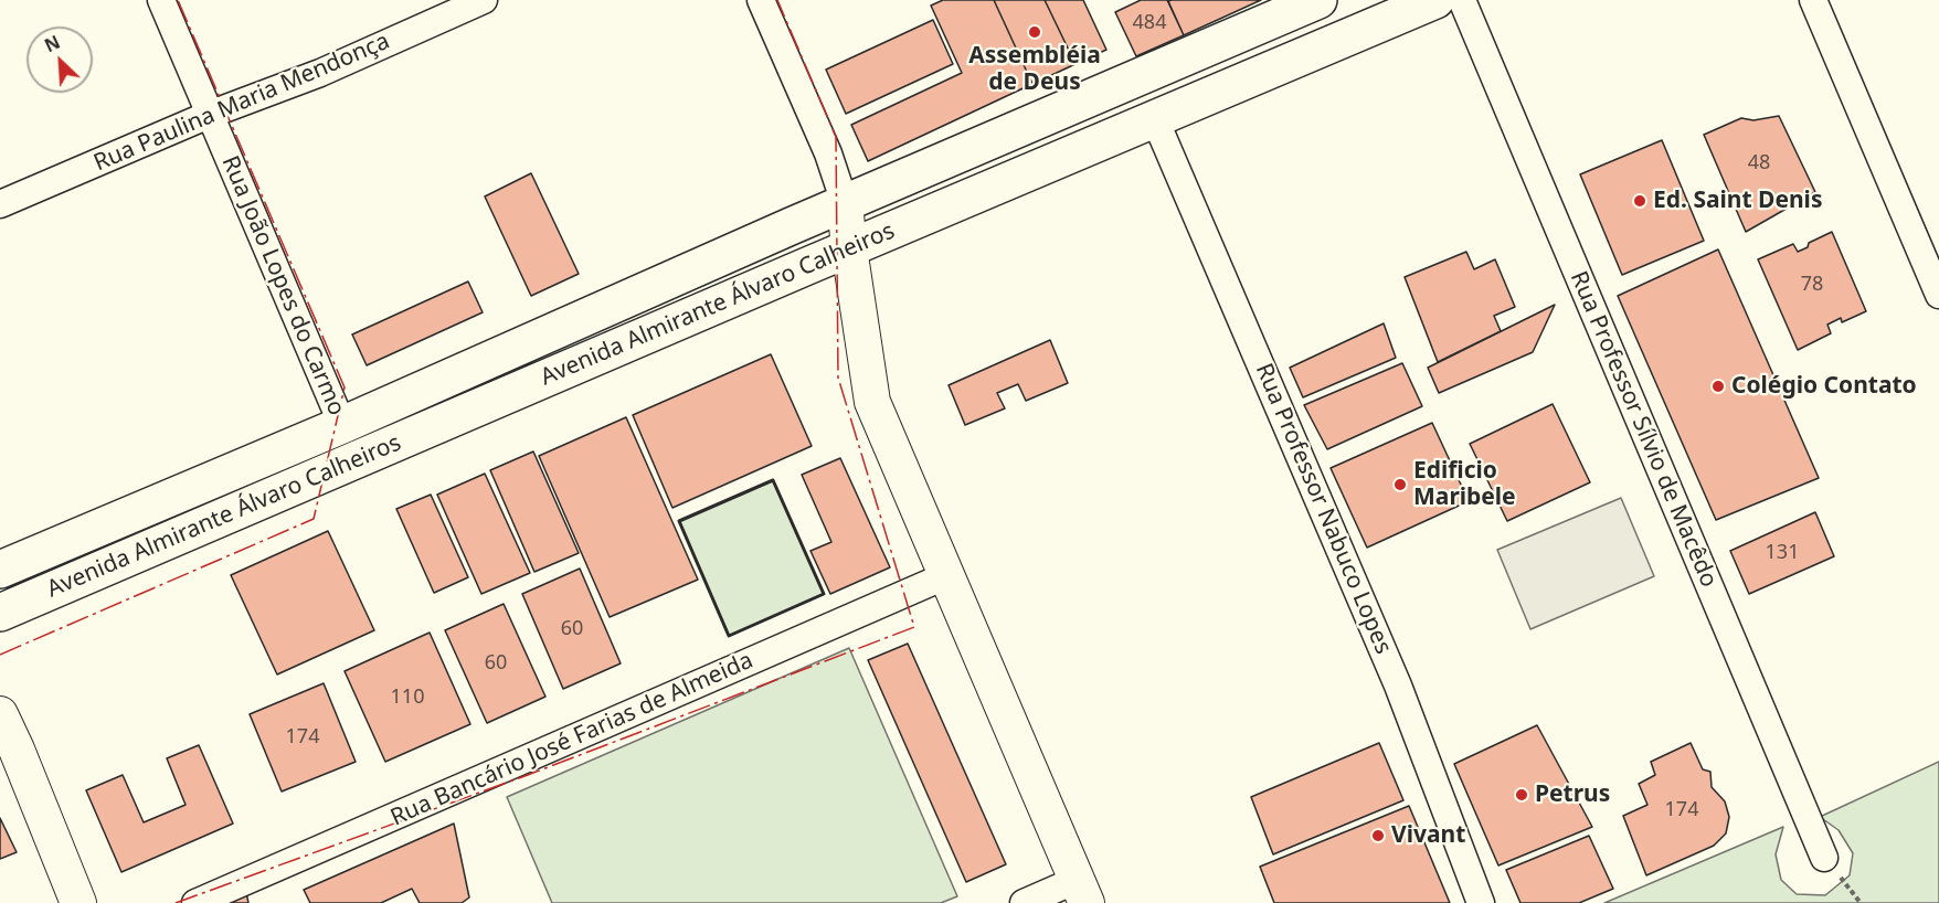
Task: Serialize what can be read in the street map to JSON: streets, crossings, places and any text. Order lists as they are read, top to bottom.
{
  "streets": {
    "main road": ["Avenida Almirante Álvaro Calheiros"],
    "street": [
      "Rua Paulina Maria Mendonça",
      "Rua João Lopes do Carmo",
      "Rua Professor Sílvio de Macêdo",
      "Rua Professor Nabuco Lopes",
      "Rua Bancário José Farias de Almeida"
    ]
  },
  "crossings": [
    ["Rua Paulina Maria Mendonça", "Rua João Lopes do Carmo"],
    ["Rua João Lopes do Carmo", "Avenida Almirante Álvaro Calheiros"],
    ["Avenida Almirante Álvaro Calheiros", "Rua Professor Nabuco Lopes"]
  ],
  "places": [
    "Assembléia de Deus",
    "Ed. Saint Denis",
    "Colégio Contato",
    "Edificio Maribele",
    "Petrus",
    "Vivant"
  ],
  "house_numbers": [
    "484",
    "48",
    "78",
    "131",
    "60",
    "60",
    "110",
    "174",
    "174"
  ],
  "north": "top left"
}
